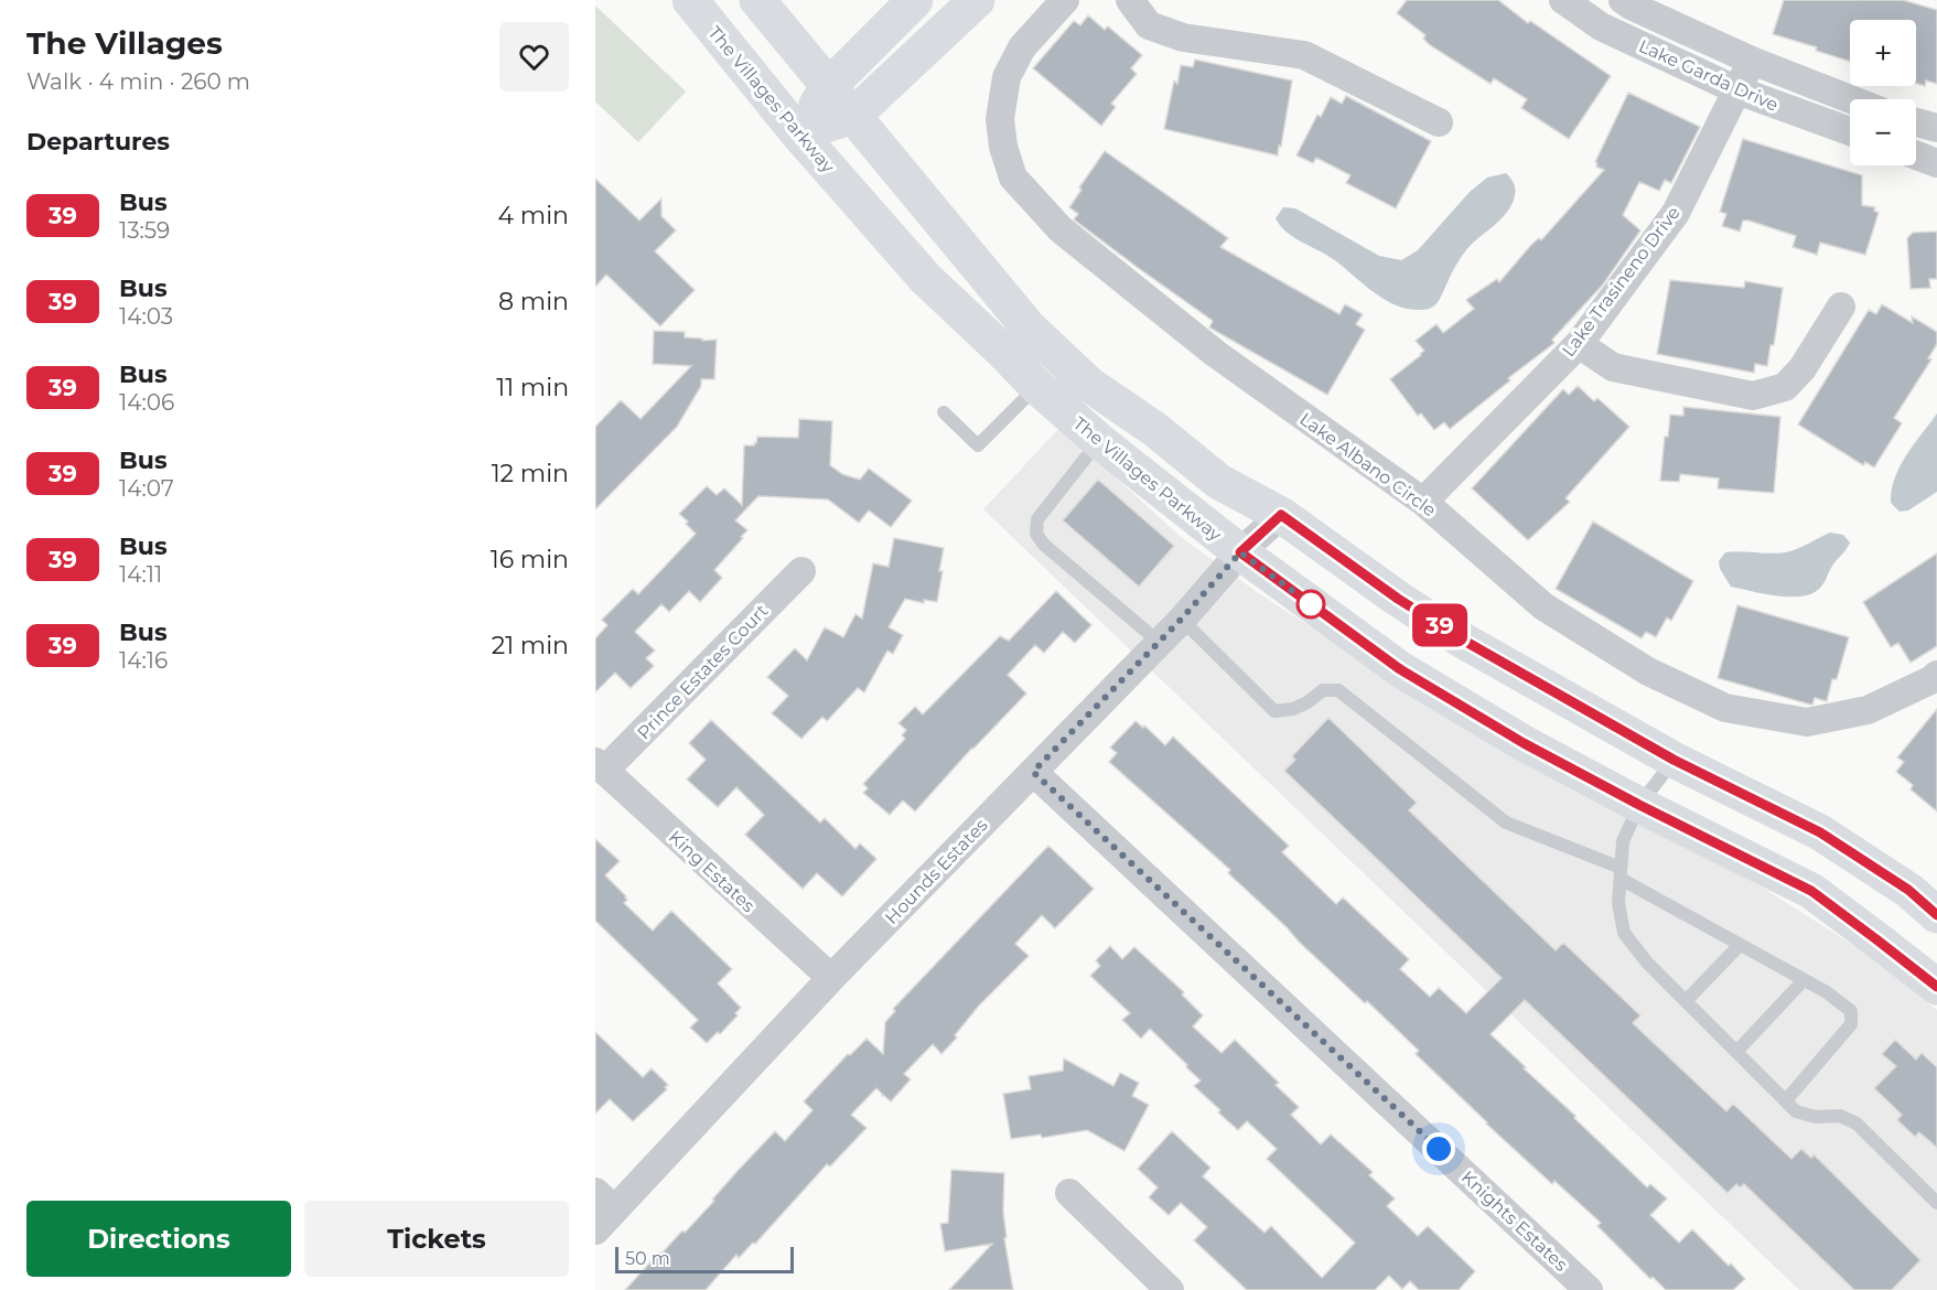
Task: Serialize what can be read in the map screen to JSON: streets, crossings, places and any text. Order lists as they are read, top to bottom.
{
  "streets": {
    "street": [
      "Lake Garda Drive",
      "The Villages Parkway",
      "Lake Trasineno Drive",
      "Lake Albano Circle",
      "Prince Estates Court",
      "King Estates",
      "Hounds Estates",
      "Knights Estates"
    ]
  },
  "crossings": [
    ["Lake Garda Drive", "Lake Trasineno Drive"],
    ["The Villages Parkway", "Hounds Estates"],
    ["Lake Trasineno Drive", "Lake Albano Circle"],
    ["Prince Estates Court", "King Estates"],
    ["King Estates", "Hounds Estates"],
    ["Hounds Estates", "Knights Estates"]
  ],
  "lines": ["bus line 39"],
  "scale_bar": "50 m",
  "page": {
    "heading": [
      ["The Villages", "Walk · 4 min · 260 m"],
      "Departures"
    ],
    "on_map": "39",
    "map_buttons": ["+", "−"],
    "list": [
      {
        "mark": "39",
        "name": "Bus",
        "note": "13:59",
        "value": "4 min"
      },
      {
        "mark": "39",
        "name": "Bus",
        "note": "14:03",
        "value": "8 min"
      },
      {
        "mark": "39",
        "name": "Bus",
        "note": "14:06",
        "value": "11 min"
      },
      {
        "mark": "39",
        "name": "Bus",
        "note": "14:07",
        "value": "12 min"
      },
      {
        "mark": "39",
        "name": "Bus",
        "note": "14:11",
        "value": "16 min"
      },
      {
        "mark": "39",
        "name": "Bus",
        "note": "14:16",
        "value": "21 min"
      }
    ],
    "buttons": ["Directions", "Tickets"],
    "scale": "50 m"
  }
}
